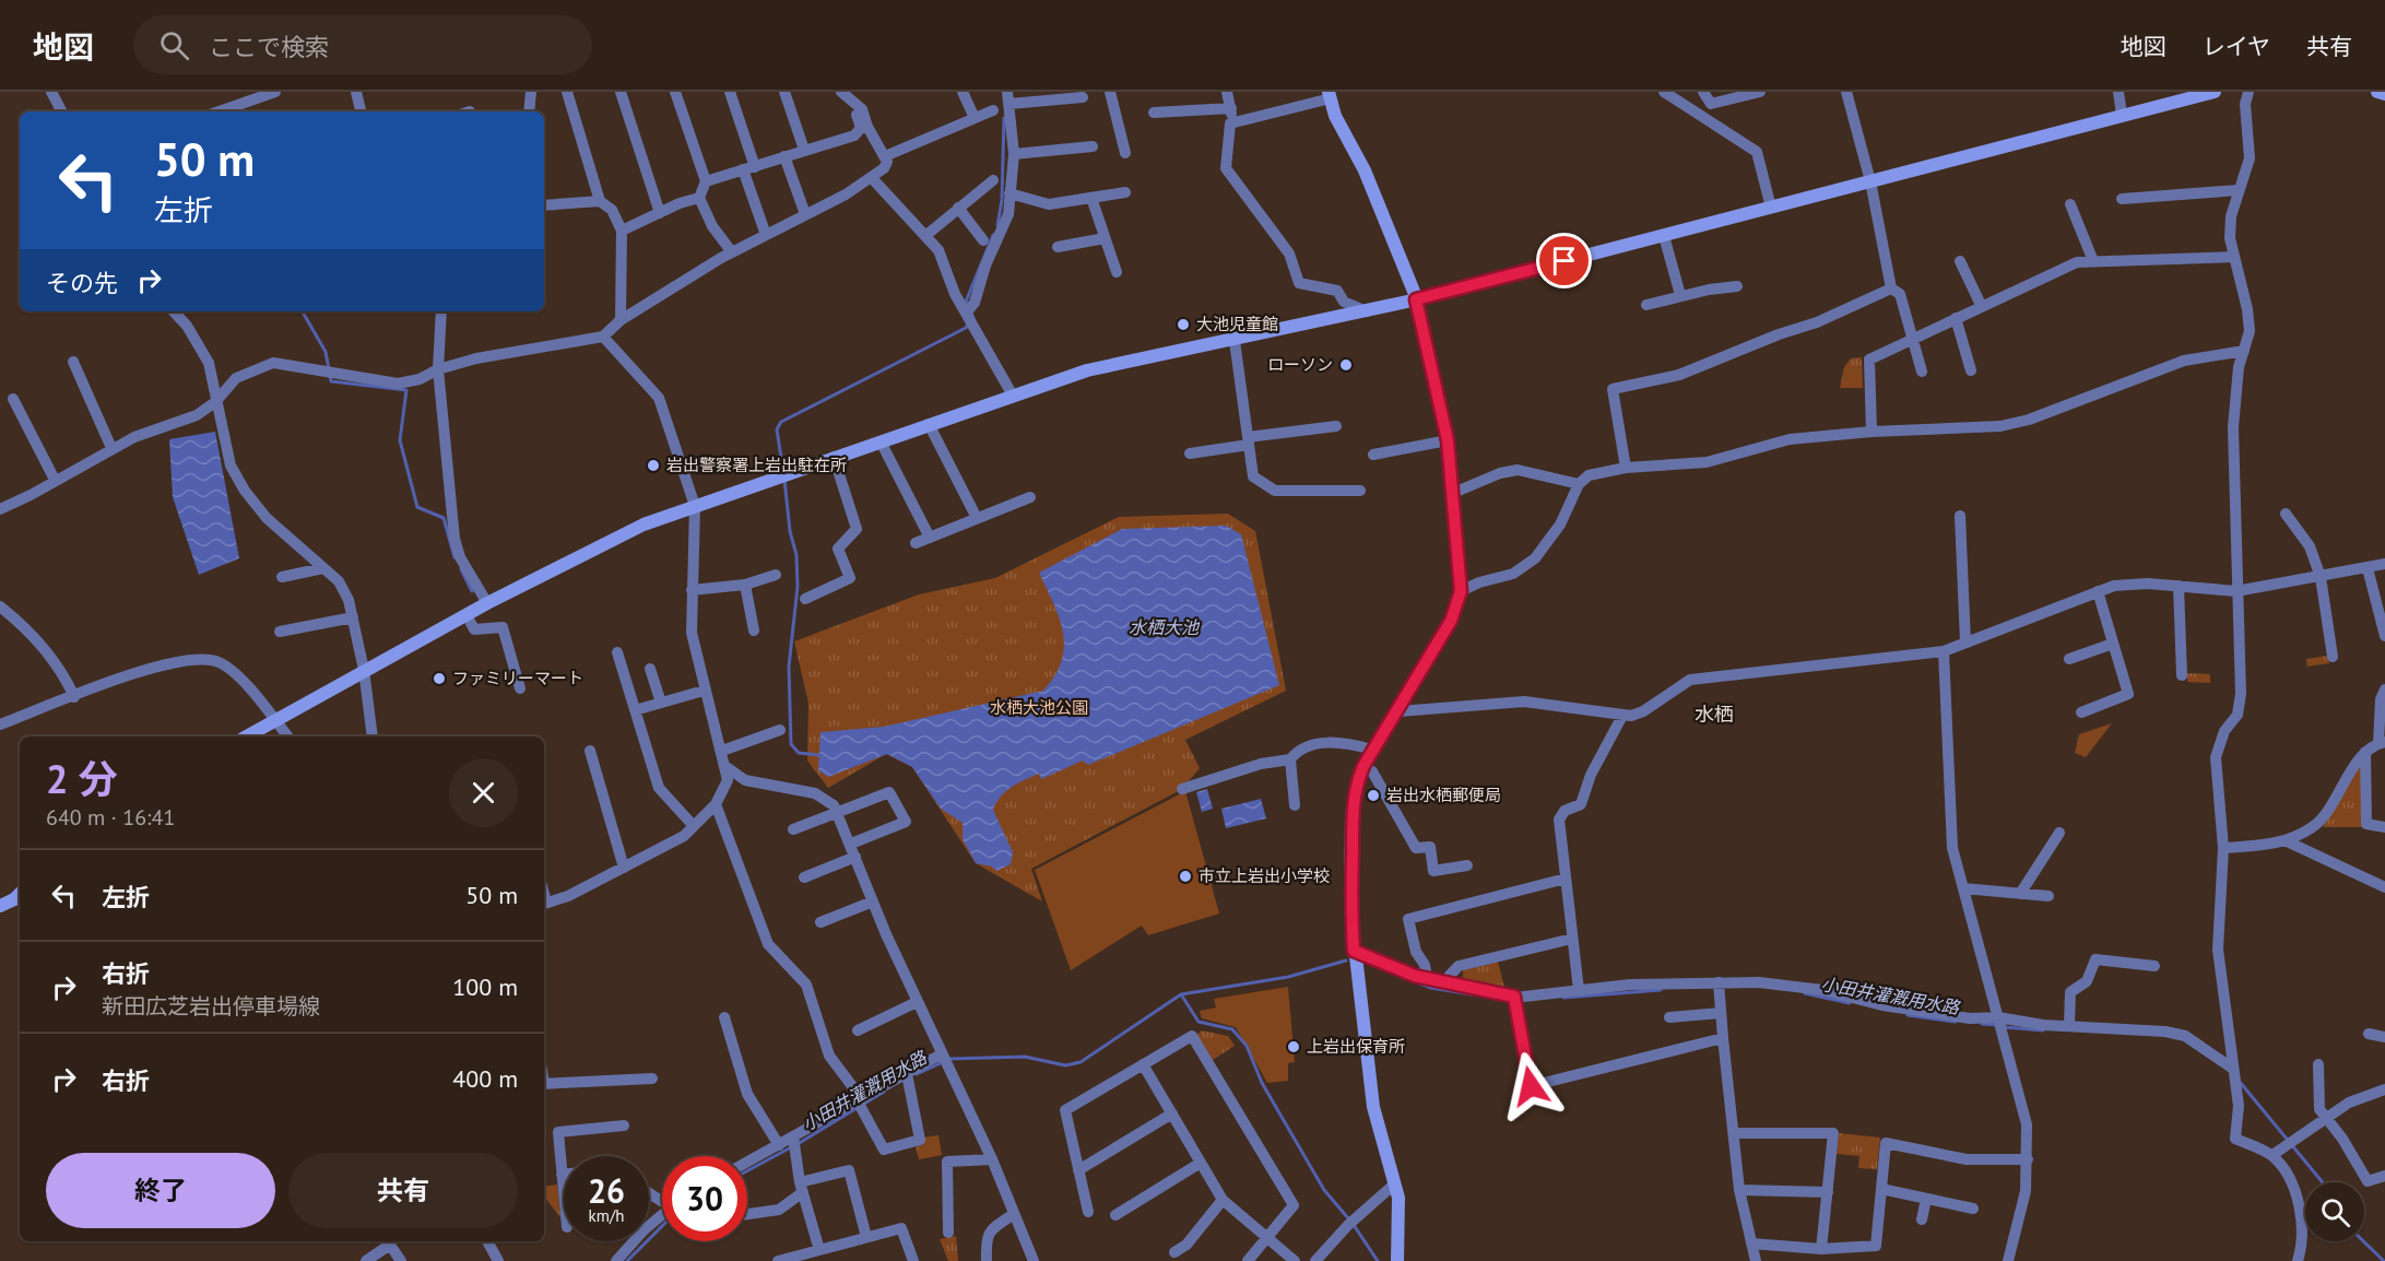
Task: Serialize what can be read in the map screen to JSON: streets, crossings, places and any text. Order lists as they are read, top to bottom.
{
  "districts": ["水栖"],
  "water": ["水栖大池", "小田井灌漑用水路"],
  "parks": ["水栖大池公園"],
  "places": [
    "大池児童館",
    "ローソン",
    "岩出警察署上岩出駐在所",
    "ファミリーマート",
    "岩出水栖郵便局",
    "市立上岩出小学校",
    "上岩出保育所"
  ],
  "page": {
    "header": "地図",
    "search": "ここで検索",
    "nav": ["地図", "レイヤ", "共有"],
    "turn": ["50 m", "左折"],
    "then": "その先",
    "heading": ["2 分", "640 m · 16:41"],
    "list": [
      {
        "name": "左折",
        "value": "50 m"
      },
      {
        "name": "右折",
        "note": "新田広芝岩出停車場線",
        "value": "100 m"
      },
      {
        "name": "右折",
        "value": "400 m"
      }
    ],
    "buttons": ["終了", "共有"],
    "speed": "26 km/h",
    "limit": "30"
  }
}
